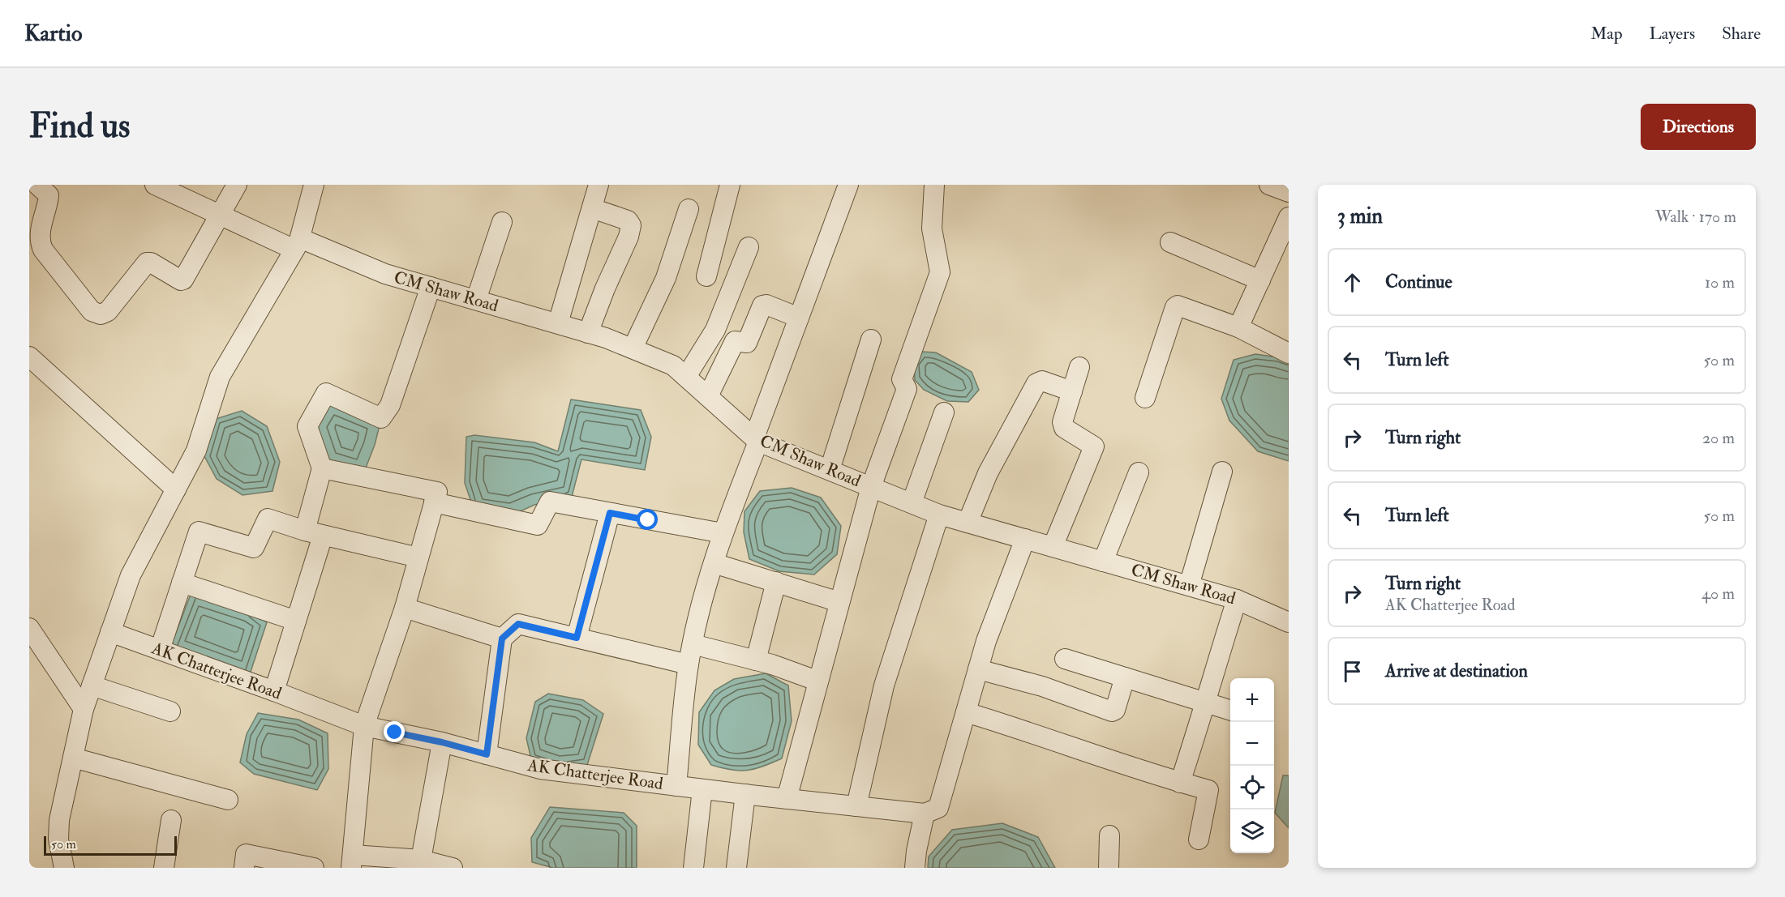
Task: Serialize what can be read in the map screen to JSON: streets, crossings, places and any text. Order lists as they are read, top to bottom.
{
  "streets": {
    "street": ["CM Shaw Road", "AK Chatterjee Road"]
  },
  "scale_bar": "50 m",
  "page": {
    "header": "Kartio",
    "nav": ["Map", "Layers", "Share"],
    "buttons": "Directions",
    "title": "Find us",
    "heading": ["3 min", "Walk · 170 m"],
    "list": [
      ["Continue", "10 m"],
      ["Turn left", "50 m"],
      ["Turn right", "20 m"],
      ["Turn left", "50 m"],
      ["Turn right", "AK Chatterjee Road", "40 m"],
      "Arrive at destination"
    ],
    "map_buttons": ["+", "−"],
    "scale": "50 m"
  }
}
